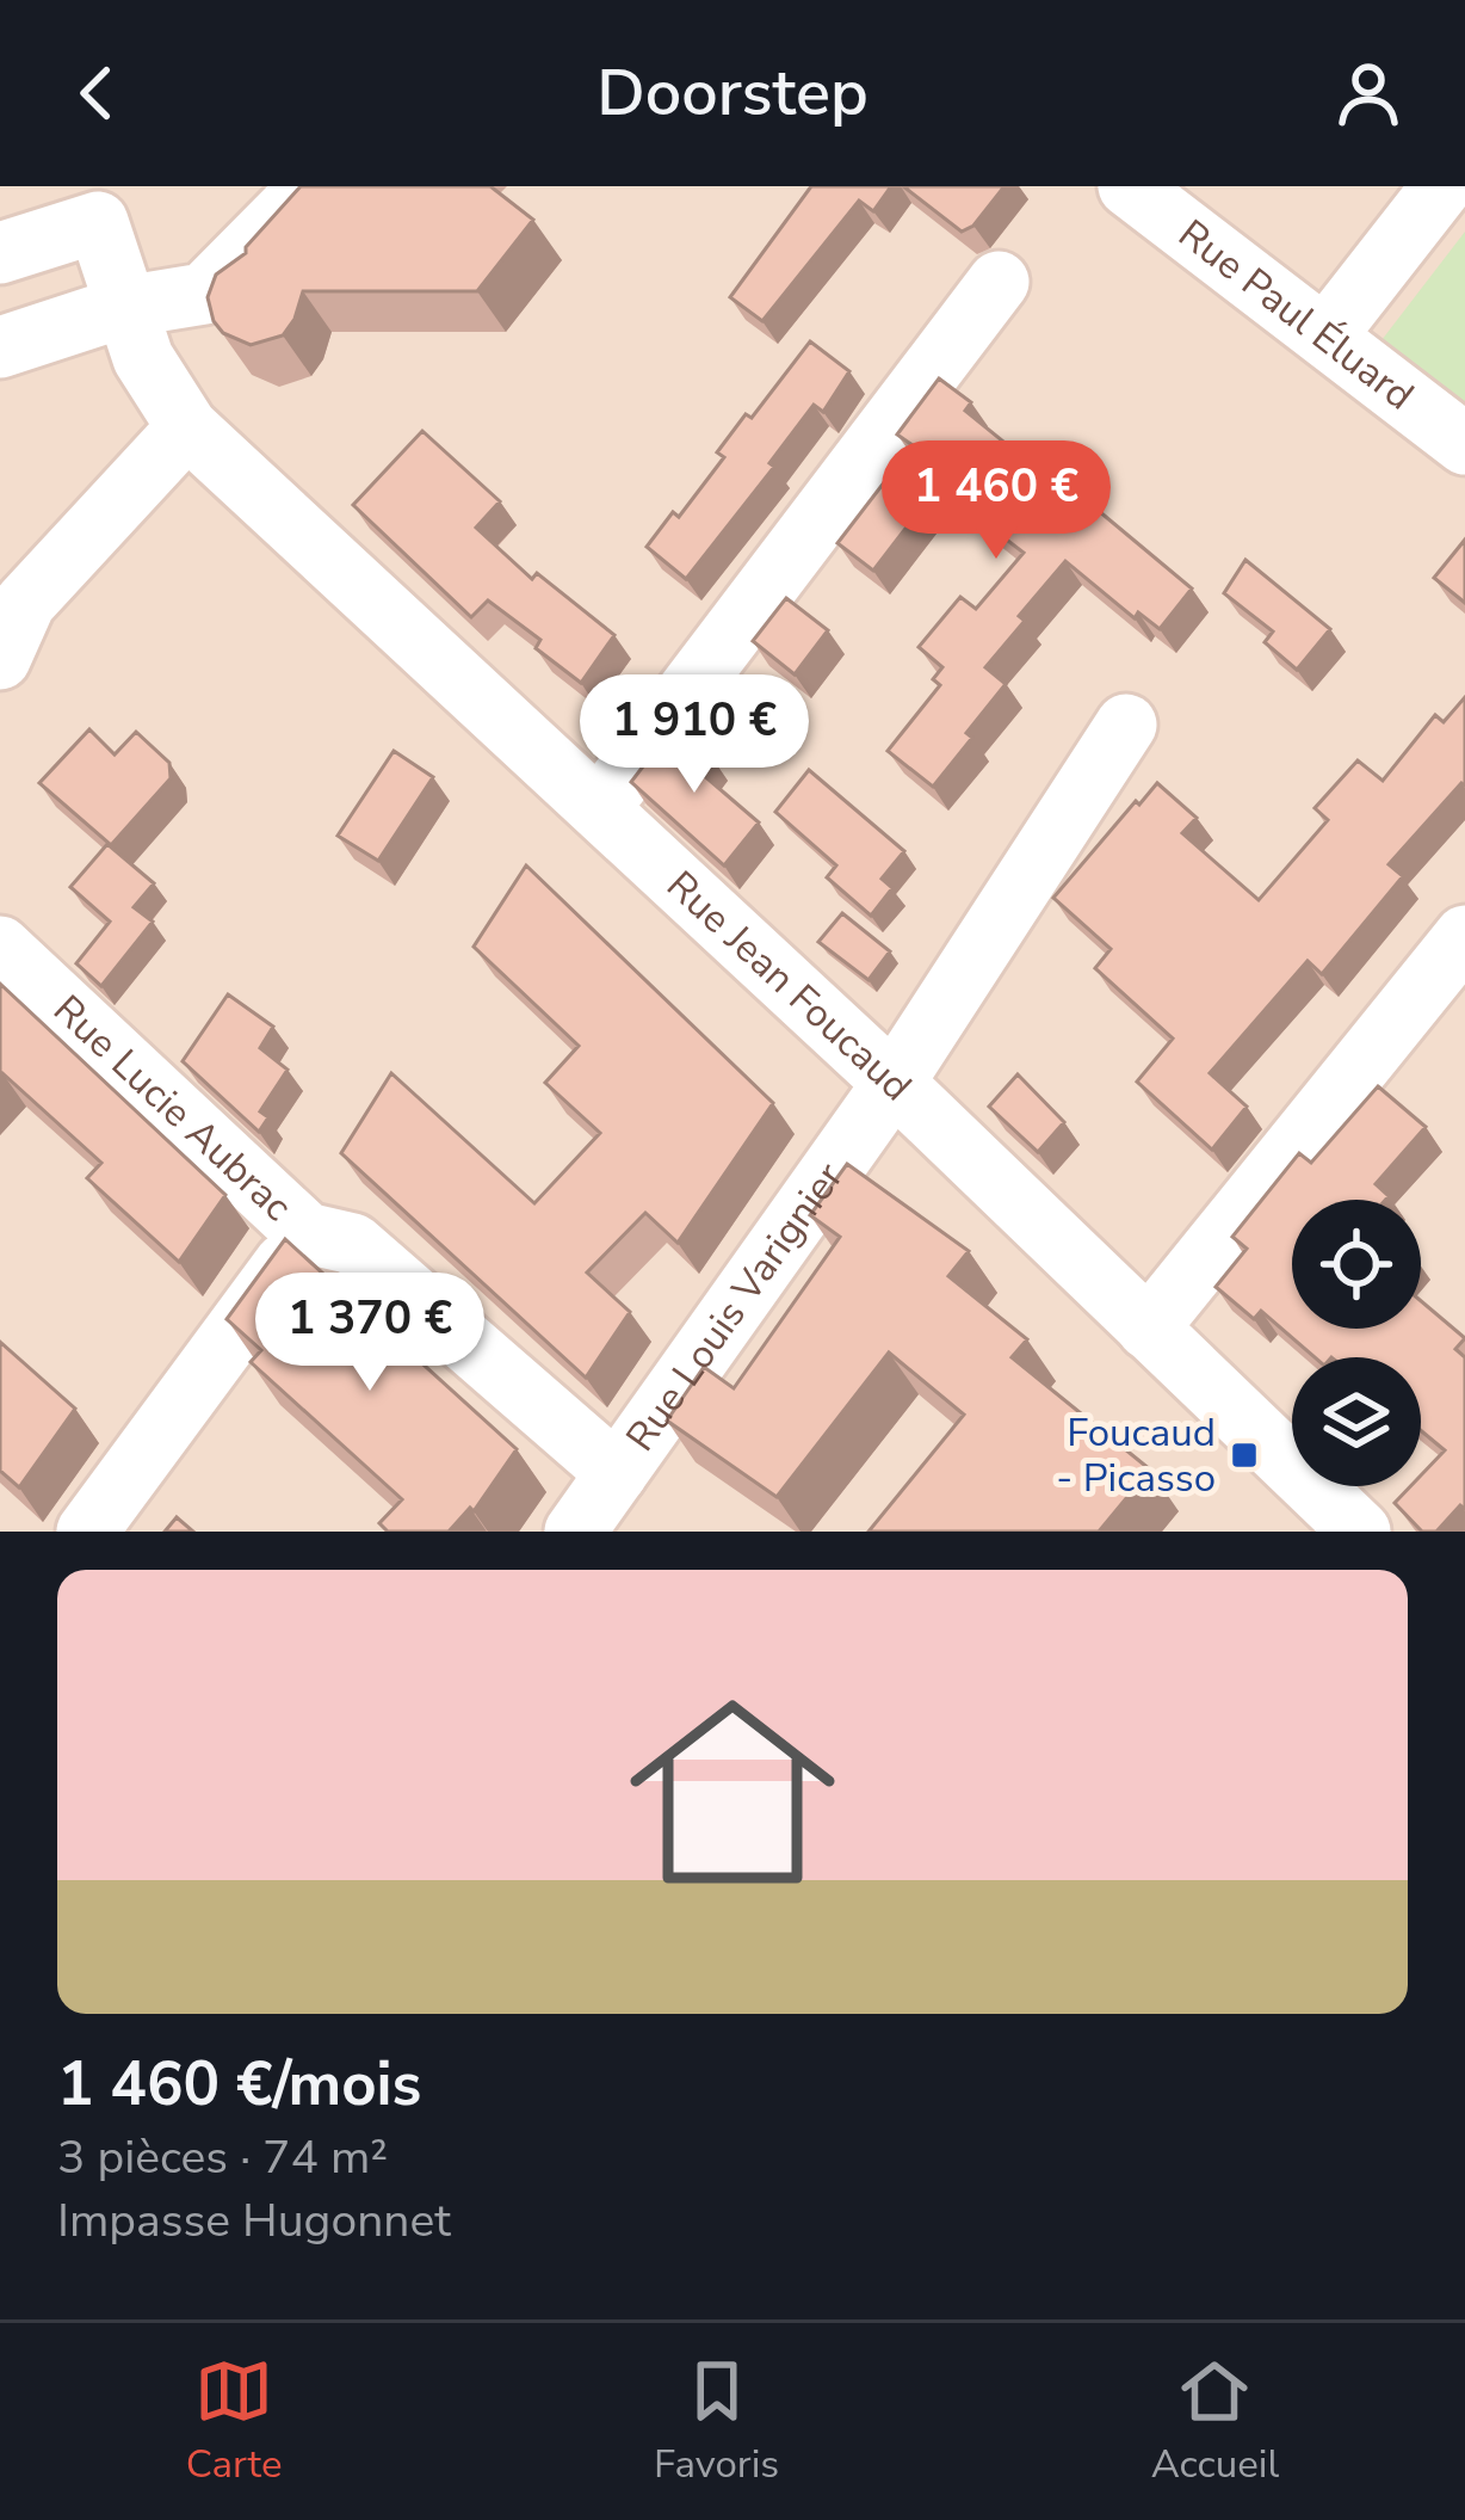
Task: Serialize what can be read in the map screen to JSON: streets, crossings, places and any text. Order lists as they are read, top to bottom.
{
  "streets": {
    "street": [
      "Rue Paul Éluard",
      "Rue Jean Foucaud",
      "Rue Lucie Aubrac",
      "Rue Louis Varignier"
    ]
  },
  "crossings": [
    ["Rue Jean Foucaud", "Rue Louis Varignier"],
    ["Rue Lucie Aubrac", "Rue Louis Varignier"]
  ],
  "places": {
    "transit": ["Foucaud - Picasso"]
  },
  "page": {
    "header": "Doorstep",
    "price": ["1 460 €", "1 910 €", "1 370 €"],
    "list": [
      {
        "name": "1 460 €/mois",
        "note": "3 pièces · 74 m² · Impasse Hugonnet"
      }
    ],
    "tabs": ["Carte", "Favoris", "Accueil"]
  }
}
